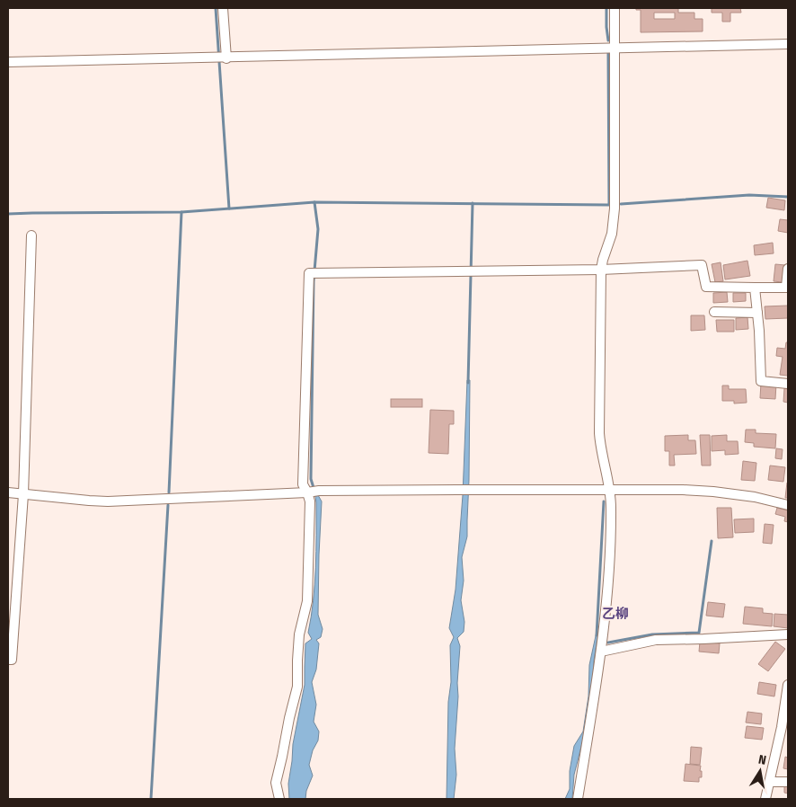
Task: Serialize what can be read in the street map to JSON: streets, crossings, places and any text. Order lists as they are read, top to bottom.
{
  "districts": ["乙柳"],
  "north": "top"
}
